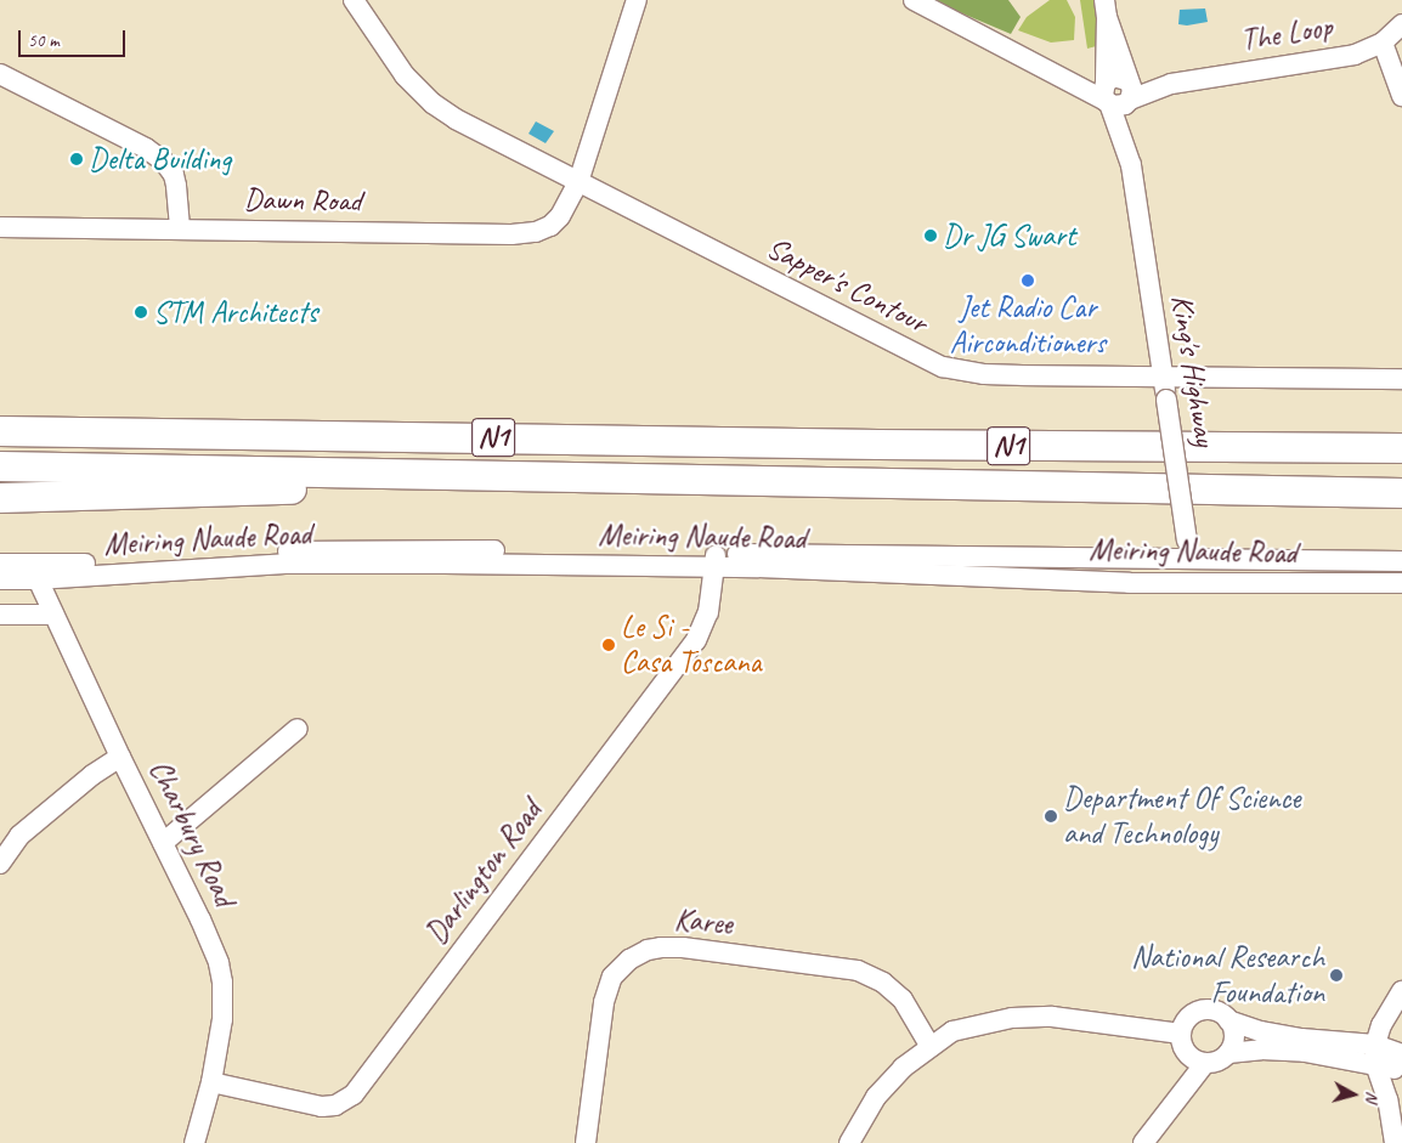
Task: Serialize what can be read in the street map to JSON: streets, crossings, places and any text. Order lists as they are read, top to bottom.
{
  "streets": {
    "highway": ["N1"],
    "street": [
      "The Loop",
      "Dawn Road",
      "Sapper's Contour",
      "King's Highway",
      "Meiring Naude Road",
      "Charbury Road",
      "Darlington Road",
      "Karee"
    ]
  },
  "crossings": [
    ["The Loop", "King's Highway"],
    ["Dawn Road", "Sapper's Contour"],
    ["Sapper's Contour", "King's Highway"],
    ["King's Highway", "Meiring Naude Road"],
    ["Meiring Naude Road", "Charbury Road"],
    ["Meiring Naude Road", "Darlington Road"],
    ["Charbury Road", "Darlington Road"]
  ],
  "places": [
    "Delta Building",
    "Dr JG Swart",
    "Jet Radio Car Airconditioners",
    "STM Architects",
    "Le Si - Casa Toscana",
    "Department Of Science and Technology",
    "National Research Foundation"
  ],
  "scale_bar": "50 m",
  "north": "right"
}
